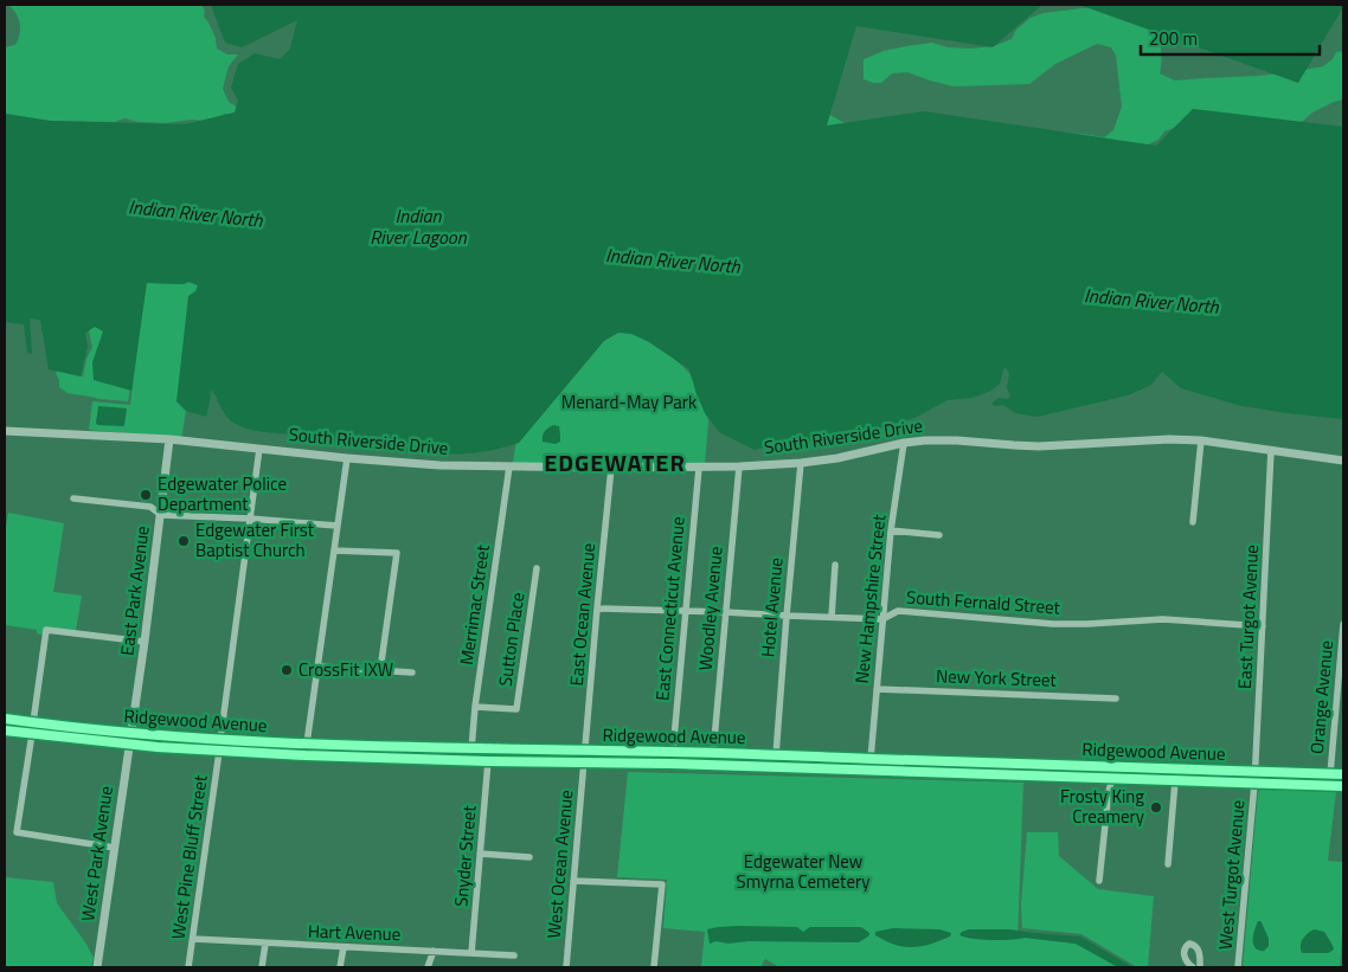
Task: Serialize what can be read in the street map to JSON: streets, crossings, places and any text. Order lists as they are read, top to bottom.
{
  "streets": {
    "main road": ["Ridgewood Avenue"],
    "street": [
      "South Riverside Drive",
      "East Park Avenue",
      "New Hampshire Street",
      "South Fernald Street",
      "Merrimac Street",
      "Hotel Avenue",
      "East Connecticut Avenue",
      "Woodley Avenue",
      "East Ocean Avenue",
      "East Turgot Avenue",
      "Sutton Place",
      "New York Street",
      "Orange Avenue",
      "West Park Avenue",
      "Snyder Street",
      "West Pine Bluff Street",
      "West Ocean Avenue",
      "West Turgot Avenue",
      "Hart Avenue"
    ]
  },
  "crossings": [
    ["South Riverside Drive", "East Park Avenue"],
    ["South Riverside Drive", "New Hampshire Street"],
    ["South Riverside Drive", "Merrimac Street"],
    ["South Riverside Drive", "Hotel Avenue"],
    ["South Riverside Drive", "East Connecticut Avenue"],
    ["South Riverside Drive", "Woodley Avenue"],
    ["South Riverside Drive", "East Ocean Avenue"],
    ["South Riverside Drive", "East Turgot Avenue"],
    ["East Park Avenue", "Ridgewood Avenue"],
    ["East Park Avenue", "West Park Avenue"],
    ["New Hampshire Street", "South Fernald Street"],
    ["New Hampshire Street", "New York Street"],
    ["New Hampshire Street", "Ridgewood Avenue"],
    ["South Fernald Street", "Hotel Avenue"],
    ["South Fernald Street", "East Connecticut Avenue"],
    ["South Fernald Street", "Woodley Avenue"],
    ["South Fernald Street", "East Ocean Avenue"],
    ["South Fernald Street", "East Turgot Avenue"],
    ["Merrimac Street", "Sutton Place"],
    ["Merrimac Street", "Ridgewood Avenue"],
    ["Hotel Avenue", "Ridgewood Avenue"],
    ["East Connecticut Avenue", "Ridgewood Avenue"],
    ["Woodley Avenue", "Ridgewood Avenue"],
    ["East Ocean Avenue", "Ridgewood Avenue"],
    ["East Ocean Avenue", "West Ocean Avenue"],
    ["East Turgot Avenue", "Ridgewood Avenue"],
    ["East Turgot Avenue", "West Turgot Avenue"],
    ["Orange Avenue", "Ridgewood Avenue"],
    ["Ridgewood Avenue", "West Park Avenue"],
    ["Ridgewood Avenue", "Snyder Street"],
    ["Ridgewood Avenue", "West Pine Bluff Street"],
    ["Ridgewood Avenue", "West Ocean Avenue"],
    ["Ridgewood Avenue", "West Turgot Avenue"],
    ["Snyder Street", "Hart Avenue"],
    ["West Pine Bluff Street", "Hart Avenue"]
  ],
  "districts": ["EDGEWATER"],
  "water": ["Indian River North", "Indian River Lagoon"],
  "parks": ["Menard-May Park", "Edgewater New Smyrna Cemetery"],
  "places": [
    "Edgewater Police Department",
    "Edgewater First Baptist Church",
    "CrossFit IXW",
    "Frosty King Creamery"
  ],
  "scale_bar": "200 m"
}
